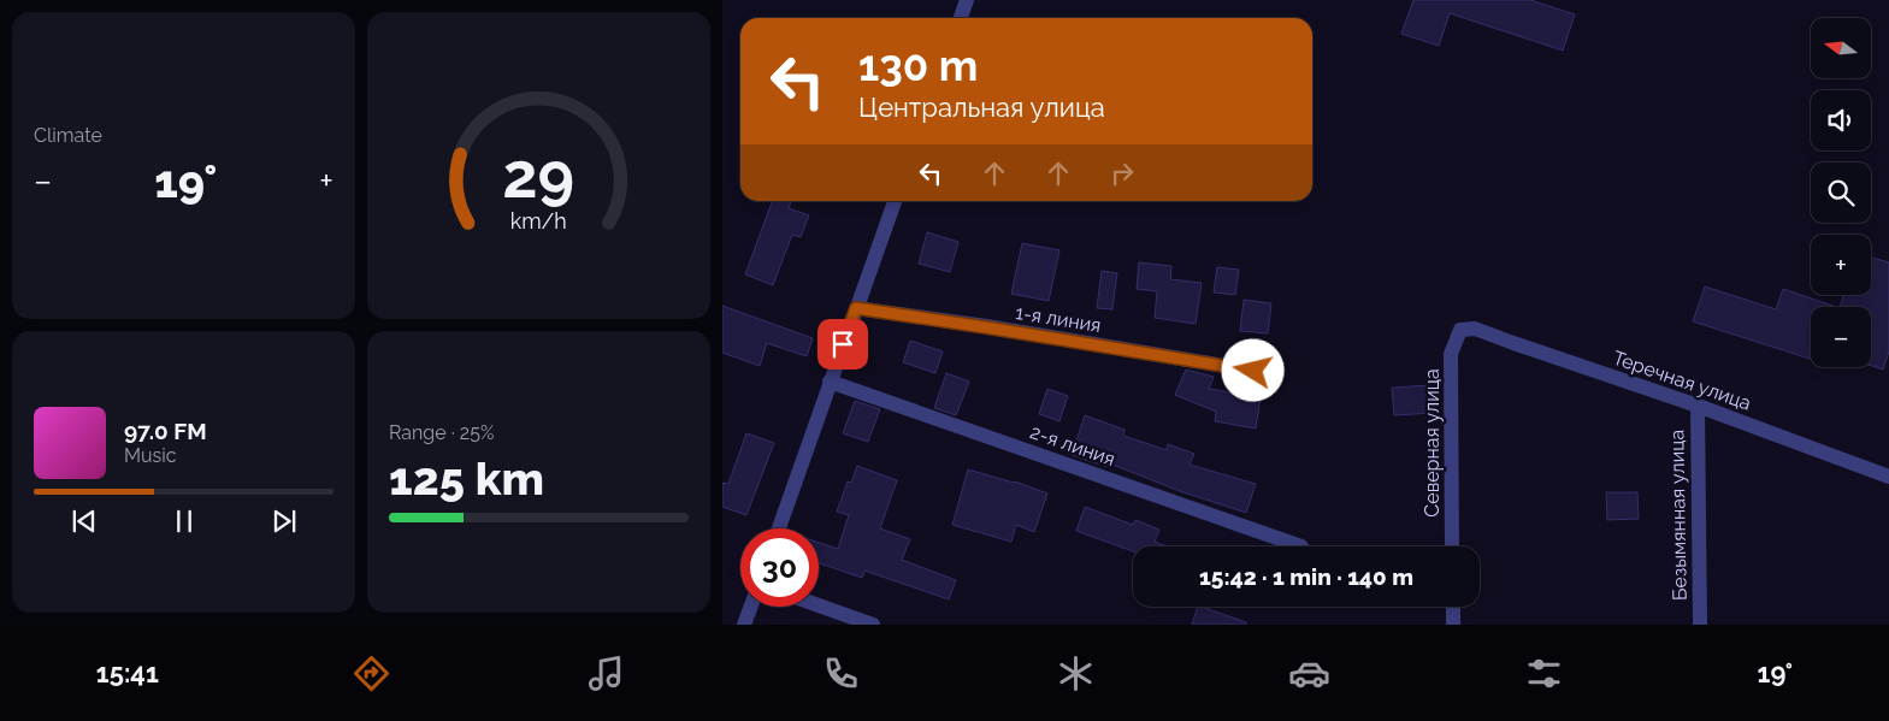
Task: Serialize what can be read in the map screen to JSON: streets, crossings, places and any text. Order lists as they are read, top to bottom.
{
  "streets": {
    "street": [
      "1-я линия",
      "Теречная улица",
      "Северная улица",
      "2-я линия",
      "Безымянная улица"
    ]
  },
  "crossings": [
    ["Теречная улица", "Северная улица"],
    ["Теречная улица", "Безымянная улица"]
  ],
  "north": "left",
  "page": {
    "tile": [
      "Climate",
      ["Range · 25%", "125 km"]
    ],
    "map_buttons": ["+", "−"],
    "turn": ["130 m", "Центральная улица"],
    "heat": ["−", "19°", "+"],
    "song": ["97.0 FM", "Music"],
    "limit": "30",
    "trip": "15:42 · 1 min · 140 m",
    "tabs": ["15:41", "19°"],
    "gauge": ["29", "km/h"]
  }
}
